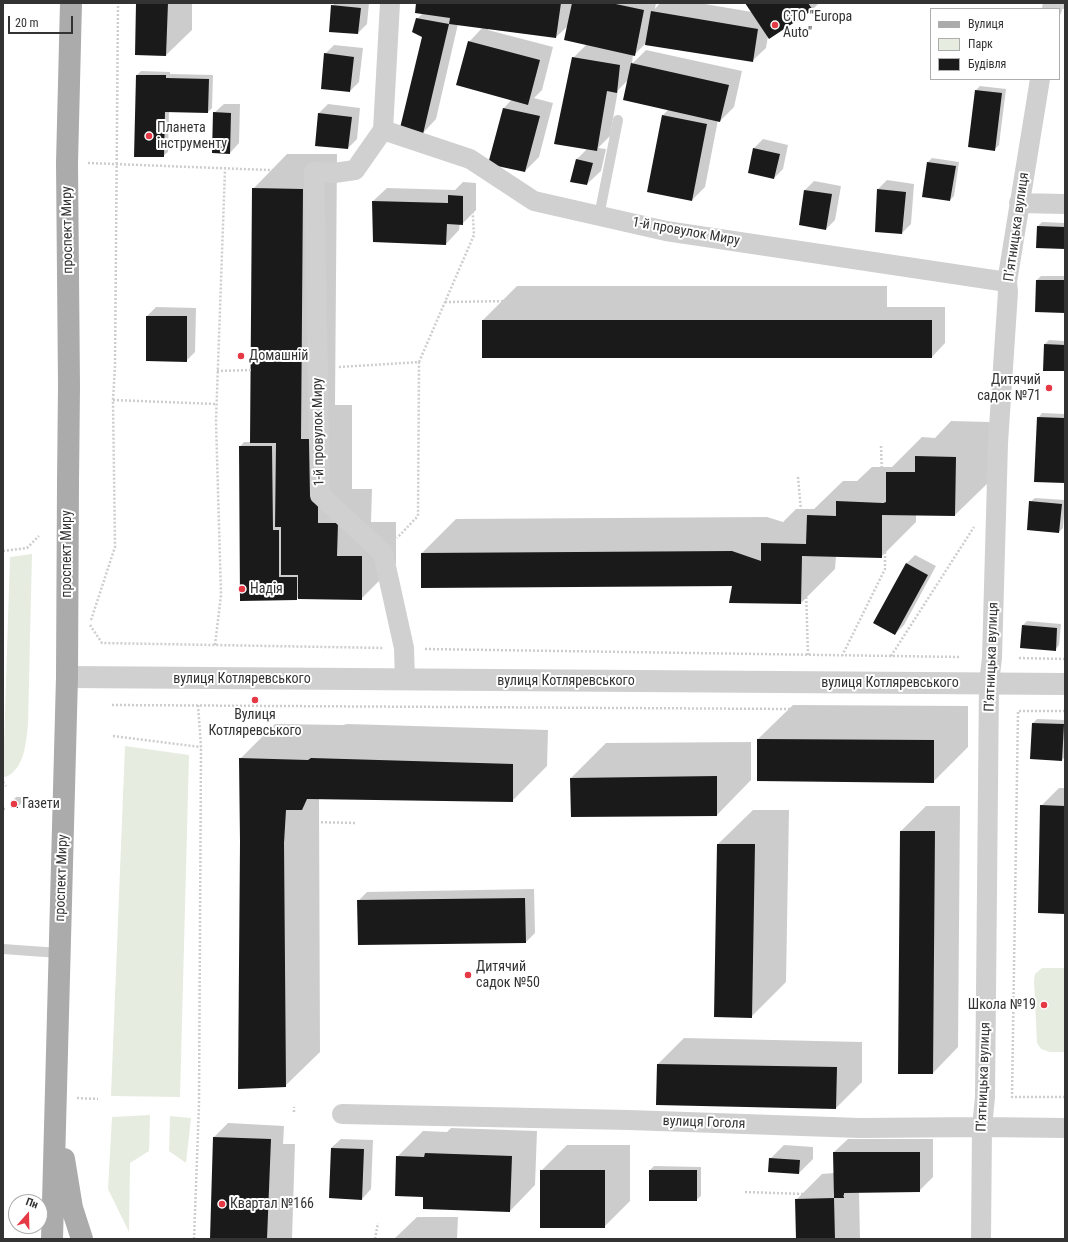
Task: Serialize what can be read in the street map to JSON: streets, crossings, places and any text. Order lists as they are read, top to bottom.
{
  "streets": {
    "main road": ["проспект Миру"],
    "street": [
      "Пʼятницька вулиця",
      "1-й провулок Миру",
      "вулиця Котляревського",
      "вулиця Гоголя"
    ]
  },
  "crossings": [
    ["Пʼятницька вулиця", "1-й провулок Миру"],
    ["Пʼятницька вулиця", "вулиця Котляревського"],
    ["Пʼятницька вулиця", "вулиця Гоголя"],
    ["проспект Миру", "вулиця Котляревського"]
  ],
  "places": [
    "СТО \"Europa Auto\"",
    "Планета інструменту",
    "Домашній",
    "Дитячий садок №71",
    "Надія",
    "Вулиця Котляревського",
    "Газети",
    "Дитячий садок №50",
    "Школа №19",
    "Квартал №166"
  ],
  "legend": ["Вулиця", "Парк", "Будівля"],
  "scale_bar": "20 m",
  "north": "top"
}
